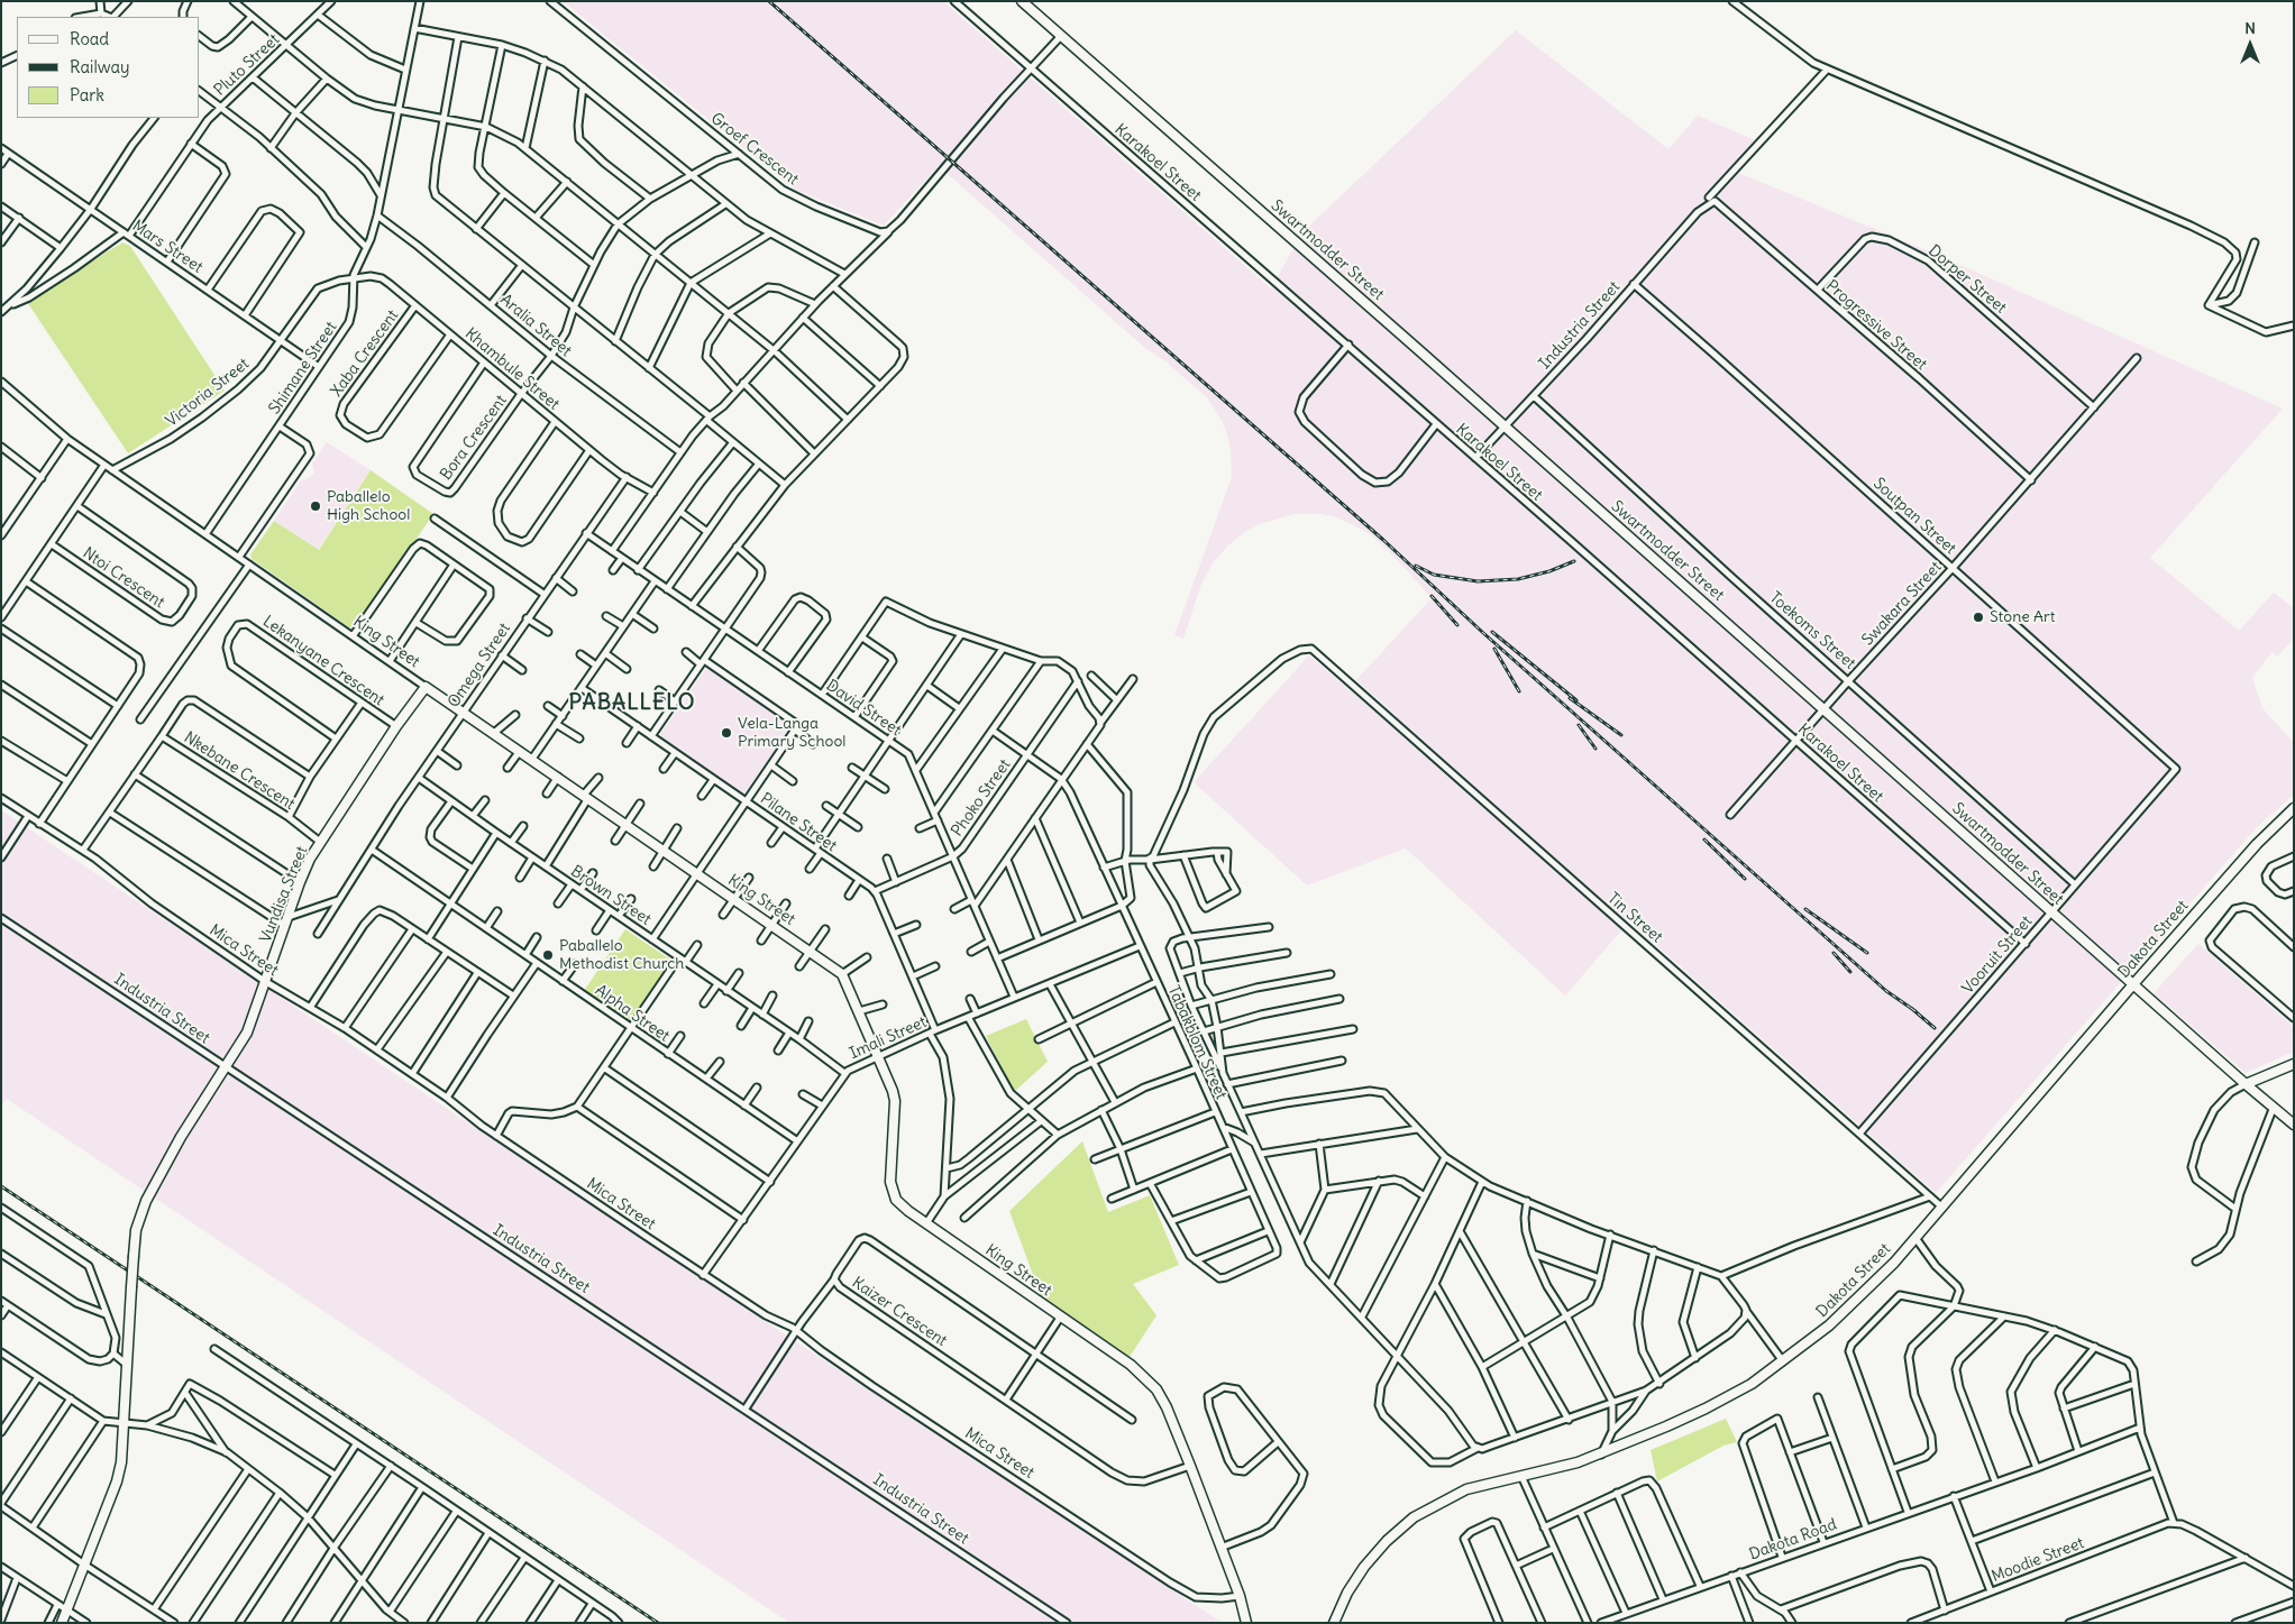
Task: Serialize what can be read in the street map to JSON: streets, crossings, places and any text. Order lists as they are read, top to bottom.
{
  "streets": {
    "street": [
      "Pluto Street",
      "Groef Crescent",
      "Karakoel Street",
      "Mars Street",
      "Swartmodder Street",
      "Dorper Street",
      "Aralia Street",
      "Industria Street",
      "Progressive Street",
      "Xaba Crescent",
      "Shimane Street",
      "Khambule Street",
      "Victoria Street",
      "Bora Crescent",
      "Soutpan Street",
      "Ntoi Crescent",
      "Swakara Street",
      "Toekoms Street",
      "King Street",
      "Lekanyane Crescent",
      "Omega Street",
      "David Street",
      "Nkebane Crescent",
      "Phoko Street",
      "Pilane Street",
      "Vundisa Street",
      "Brown Street",
      "Tin Street",
      "Dakota Street",
      "Mica Street",
      "Vooruit Street",
      "Alpha Street",
      "Imali Street",
      "Tabakblom Street",
      "Kaizer Crescent",
      "Dakota Road",
      "Moodie Street"
    ]
  },
  "crossings": [
    ["Pluto Street", "Mars Street"],
    ["Karakoel Street", "Industria Street"],
    ["Karakoel Street", "Swakara Street"],
    ["Karakoel Street", "Vooruit Street"],
    ["Mars Street", "Shimane Street"],
    ["Mars Street", "Victoria Street"],
    ["Swartmodder Street", "Industria Street"],
    ["Swartmodder Street", "Swakara Street"],
    ["Swartmodder Street", "Dakota Street"],
    ["Swartmodder Street", "Vooruit Street"],
    ["Dorper Street", "Progressive Street"],
    ["Dorper Street", "Swakara Street"],
    ["Aralia Street", "Shimane Street"],
    ["Industria Street", "Progressive Street"],
    ["Industria Street", "Soutpan Street"],
    ["Industria Street", "Toekoms Street"],
    ["Industria Street", "Vundisa Street"],
    ["Progressive Street", "Swakara Street"],
    ["Xaba Crescent", "Khambule Street"],
    ["Shimane Street", "Khambule Street"],
    ["Shimane Street", "Victoria Street"],
    ["Shimane Street", "King Street"],
    ["Khambule Street", "Victoria Street"],
    ["Khambule Street", "Bora Crescent"],
    ["Khambule Street", "Omega Street"],
    ["Victoria Street", "King Street"],
    ["Soutpan Street", "Swakara Street"],
    ["Soutpan Street", "Vooruit Street"],
    ["Swakara Street", "Toekoms Street"],
    ["Toekoms Street", "Vooruit Street"],
    ["King Street", "Omega Street"],
    ["King Street", "Vundisa Street"],
    ["King Street", "Mica Street"],
    ["King Street", "Imali Street"],
    ["King Street", "Kaizer Crescent"],
    ["Lekanyane Crescent", "Vundisa Street"],
    ["Omega Street", "David Street"],
    ["Omega Street", "Brown Street"],
    ["Omega Street", "Alpha Street"],
    ["David Street", "Phoko Street"],
    ["David Street", "Imali Street"],
    ["Nkebane Crescent", "Vundisa Street"],
    ["Phoko Street", "Pilane Street"],
    ["Vundisa Street", "Mica Street"],
    ["Brown Street", "Imali Street"],
    ["Tin Street", "Dakota Street"],
    ["Tin Street", "Vooruit Street"],
    ["Mica Street", "Imali Street"],
    ["Alpha Street", "Imali Street"],
    ["Imali Street", "Tabakblom Street"]
  ],
  "districts": ["PABALLELO"],
  "places": [
    "Paballelo High School",
    "Stone Art",
    "Vela-Langa Primary School",
    "Paballelo Methodist Church"
  ],
  "legend": ["Road", "Railway", "Park"],
  "north": "top"
}
